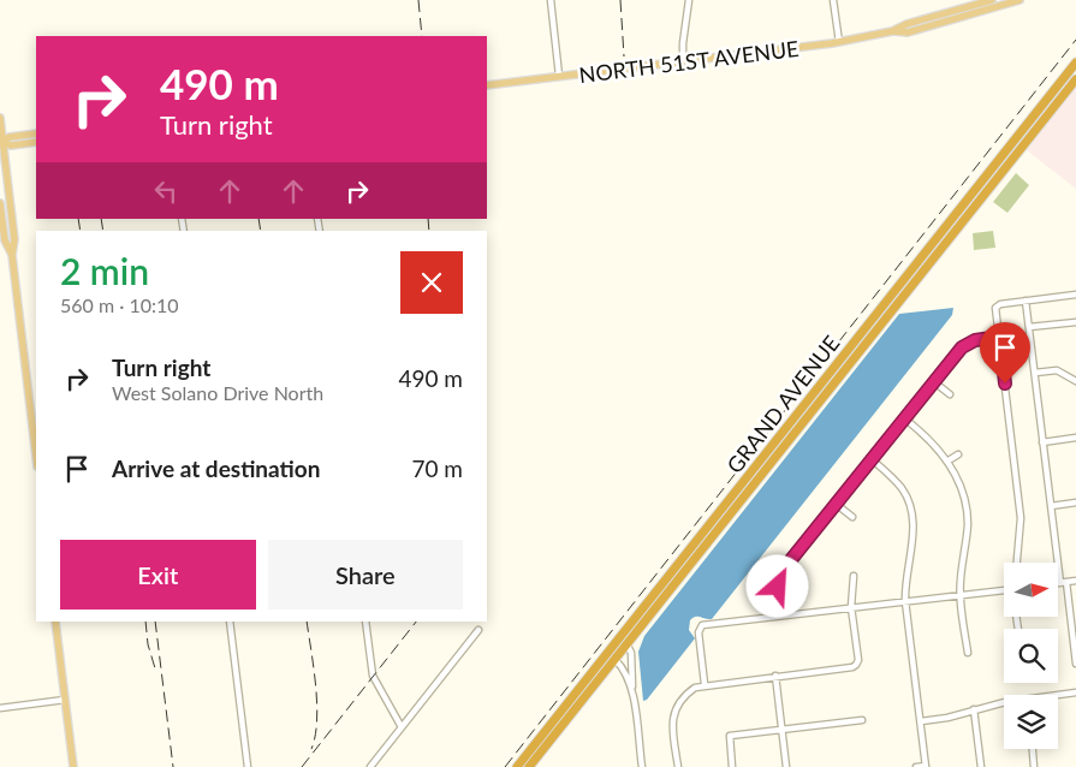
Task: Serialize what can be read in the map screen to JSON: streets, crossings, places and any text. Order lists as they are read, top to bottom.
{
  "streets": {
    "highway": ["GRAND AVENUE"],
    "main road": ["NORTH 51ST AVENUE"]
  },
  "north": "right",
  "page": {
    "turn": ["490 m", "Turn right"],
    "heading": ["2 min", "560 m · 10:10"],
    "list": [
      {
        "name": "Turn right",
        "note": "West Solano Drive North",
        "value": "490 m"
      },
      {
        "name": "Arrive at destination",
        "value": "70 m"
      }
    ],
    "buttons": ["Exit", "Share"]
  }
}
